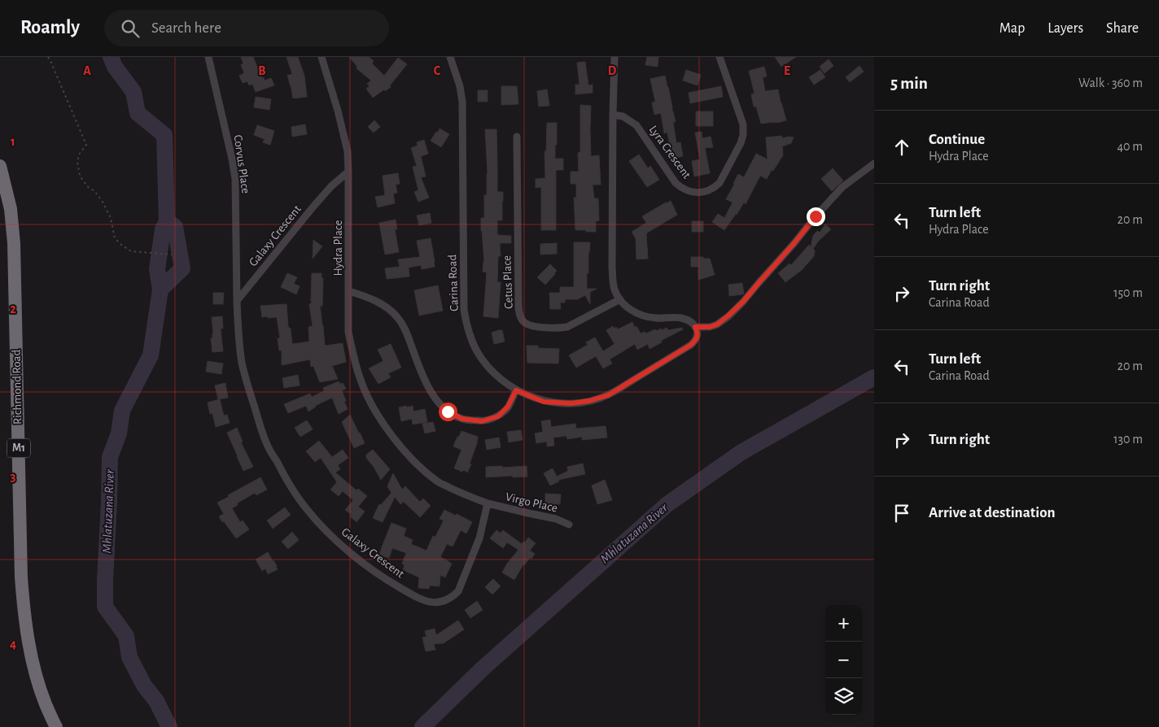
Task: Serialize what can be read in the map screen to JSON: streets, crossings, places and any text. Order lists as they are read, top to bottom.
{
  "streets": {
    "highway": ["Richmond Road", "M1"],
    "street": [
      "Lyra Crescent",
      "Corvus Place",
      "Galaxy Crescent",
      "Hydra Place",
      "Cetus Place",
      "Carina Road",
      "Virgo Place"
    ]
  },
  "crossings": [
    ["Corvus Place", "Galaxy Crescent"],
    ["Galaxy Crescent", "Hydra Place"],
    ["Galaxy Crescent", "Virgo Place"],
    ["Hydra Place", "Carina Road"]
  ],
  "water": ["Mhlatuzana River"],
  "page": {
    "header": "Roamly",
    "search": "Search here",
    "nav": ["Map", "Layers", "Share"],
    "heading": ["5 min", "Walk · 360 m"],
    "list": [
      ["Continue", "Hydra Place", "40 m"],
      ["Turn left", "Hydra Place", "20 m"],
      ["Turn right", "Carina Road", "150 m"],
      ["Turn left", "Carina Road", "20 m"],
      ["Turn right", "130 m"],
      "Arrive at destination"
    ],
    "map_buttons": ["+", "−"]
  },
  "grid": {
    "columns": [
      "A",
      "B",
      "C",
      "D",
      "E"
    ],
    "rows": [
      "1",
      "2",
      "3",
      "4"
    ]
  }
}
